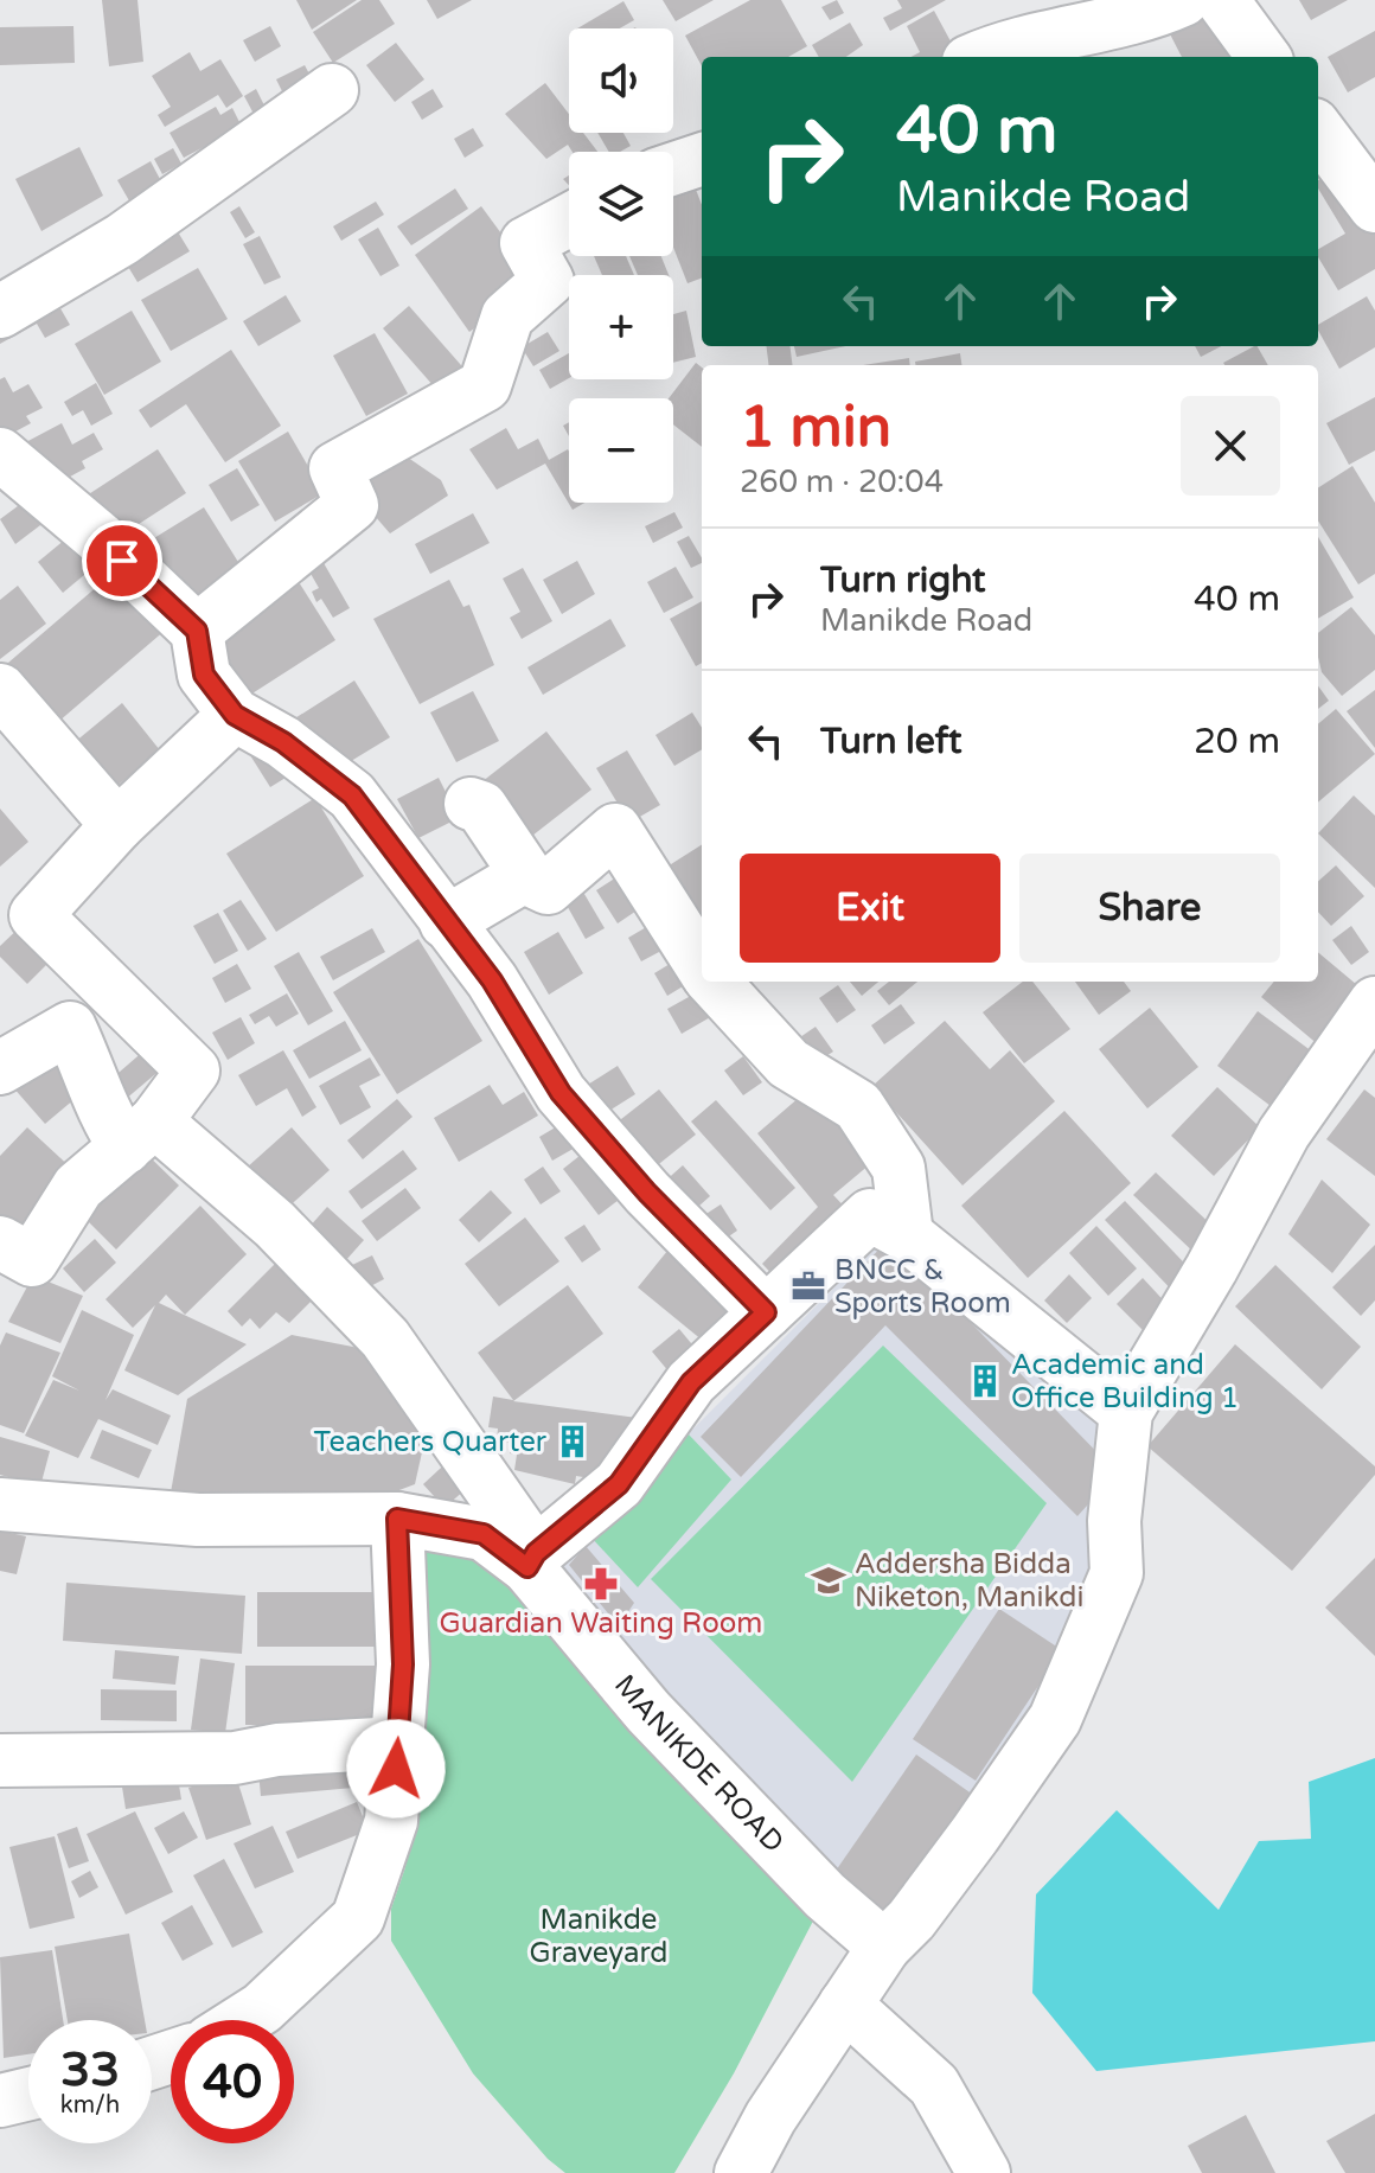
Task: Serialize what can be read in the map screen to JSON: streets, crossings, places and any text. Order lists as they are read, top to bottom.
{
  "streets": {
    "street": ["MANIKDE ROAD"]
  },
  "parks": ["Manikde Graveyard"],
  "places": {
    "office": ["BNCC & Sports Room"],
    "building": ["Academic and Office Building 1", "Teachers Quarter"],
    "school or university": ["Addersha Bidda Niketon, Manikdi"],
    "pharmacy": ["Guardian Waiting Room"]
  },
  "page": {
    "map_buttons": ["+", "−"],
    "turn": ["40 m", "Manikde Road"],
    "heading": ["1 min", "260 m · 20:04"],
    "list": [
      {
        "name": "Turn right",
        "note": "Manikde Road",
        "value": "40 m"
      },
      {
        "name": "Turn left",
        "value": "20 m"
      }
    ],
    "buttons": ["Exit", "Share"],
    "speed": "33 km/h",
    "limit": "40"
  }
}
